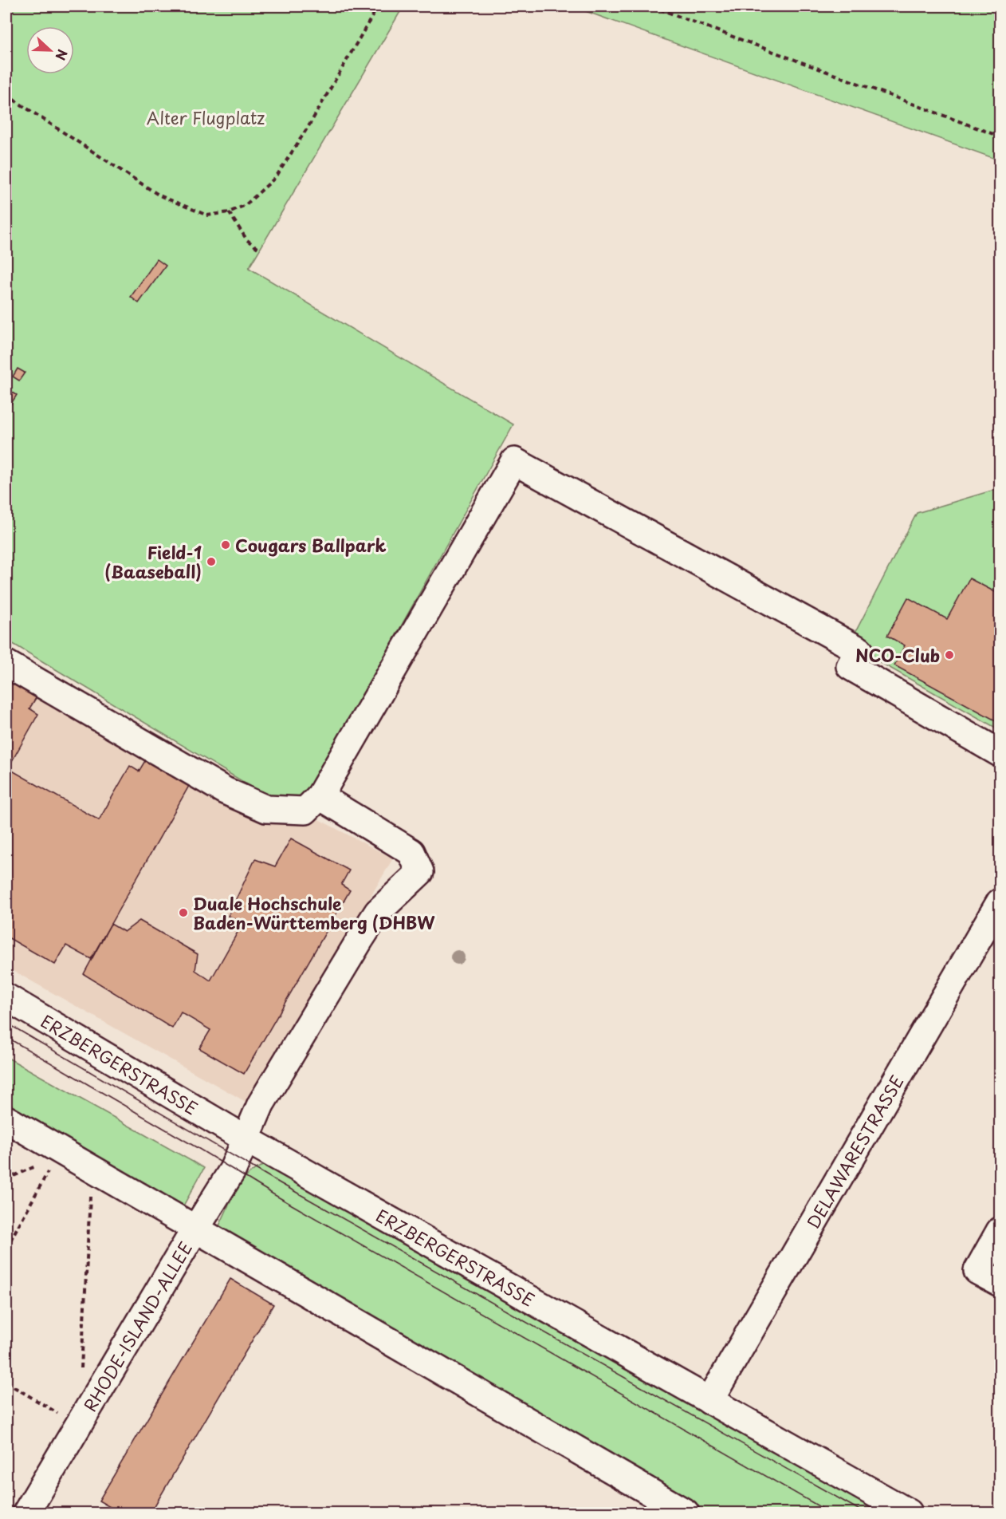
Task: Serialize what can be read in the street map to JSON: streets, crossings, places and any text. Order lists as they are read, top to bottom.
{
  "streets": {
    "street": ["ERZBERGERSTRASSE", "DELAWARESTRASSE", "RHODE-ISLAND-ALLEE"]
  },
  "crossings": [
    ["ERZBERGERSTRASSE", "DELAWARESTRASSE"],
    ["ERZBERGERSTRASSE", "RHODE-ISLAND-ALLEE"]
  ],
  "parks": ["Alter Flugplatz"],
  "places": [
    "Cougars Ballpark",
    "Field-1 (Baaseball)",
    "NCO-Club",
    "Duale Hochschule Baden-Württemberg (DHBW"
  ],
  "north": "right"
}
